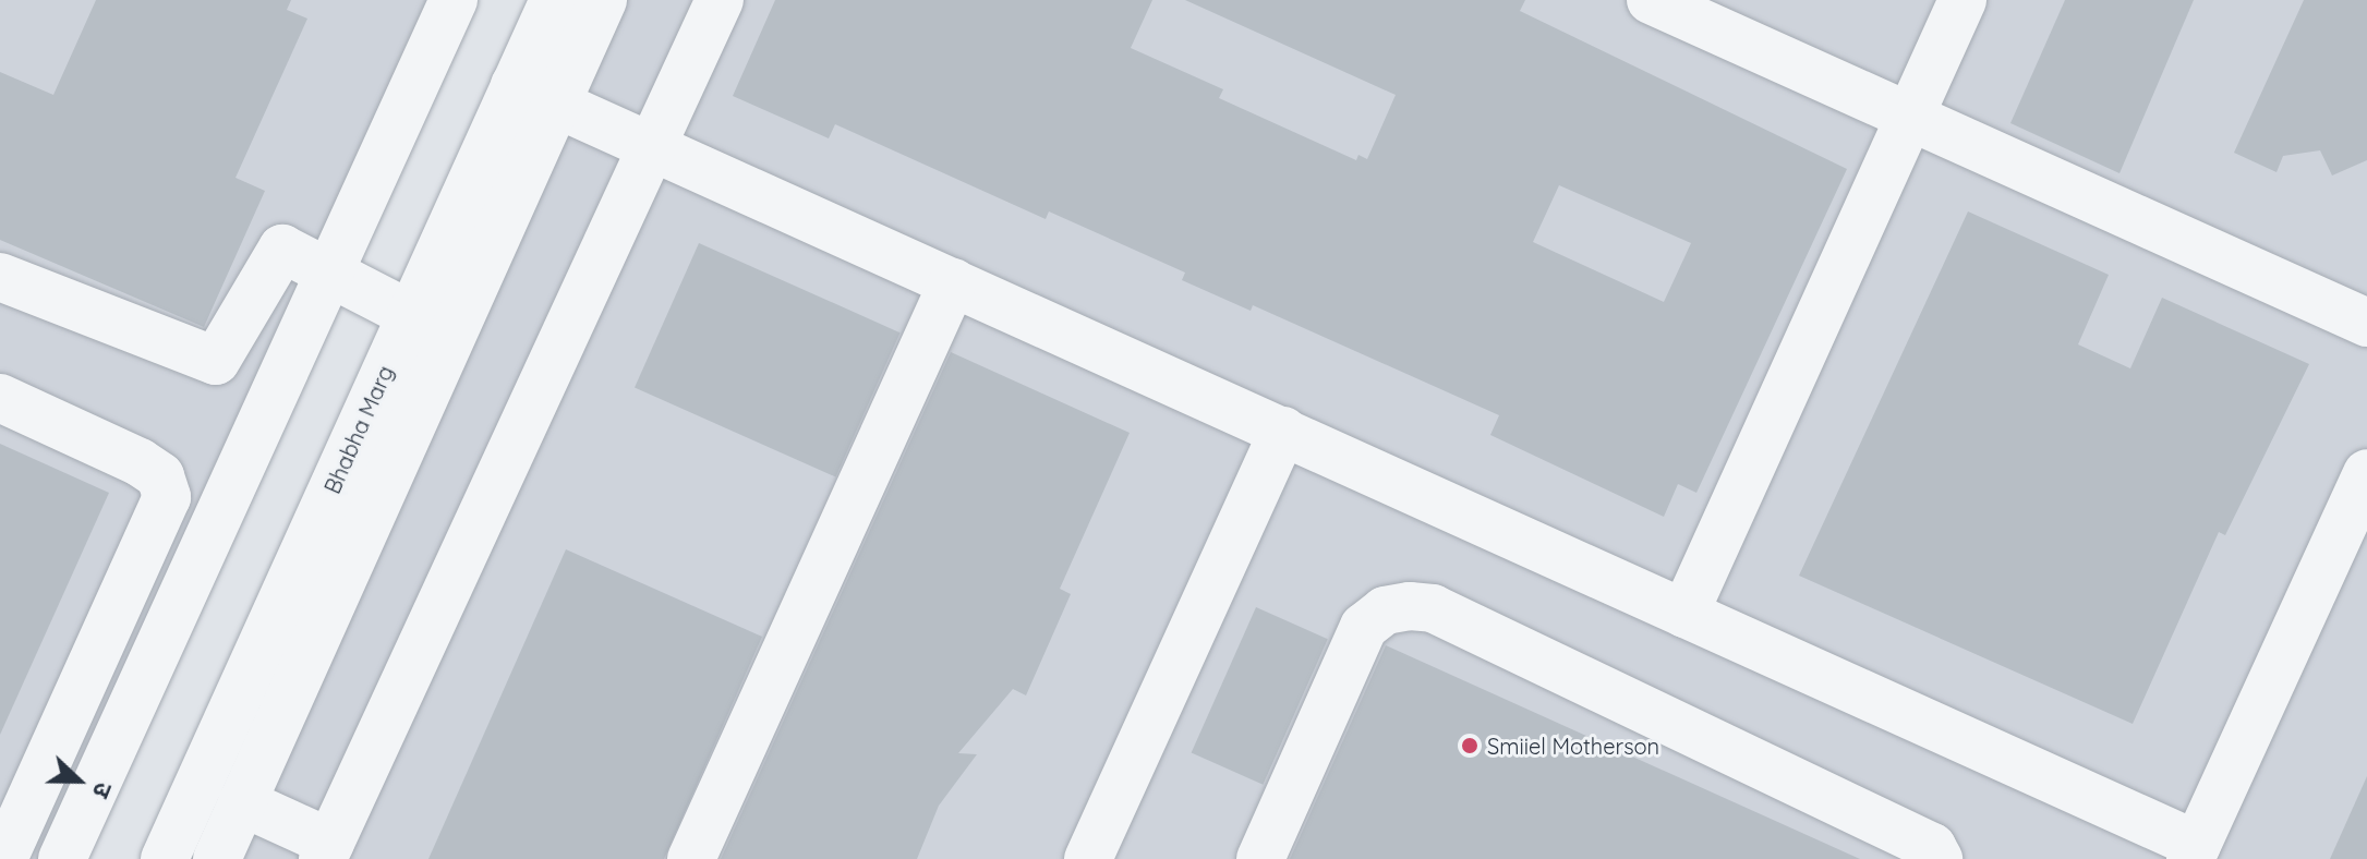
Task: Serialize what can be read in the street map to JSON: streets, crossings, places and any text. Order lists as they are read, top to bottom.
{
  "streets": {
    "street": ["Bhabha Marg"]
  },
  "places": ["Smiiel Motherson"],
  "north": "right"
}
